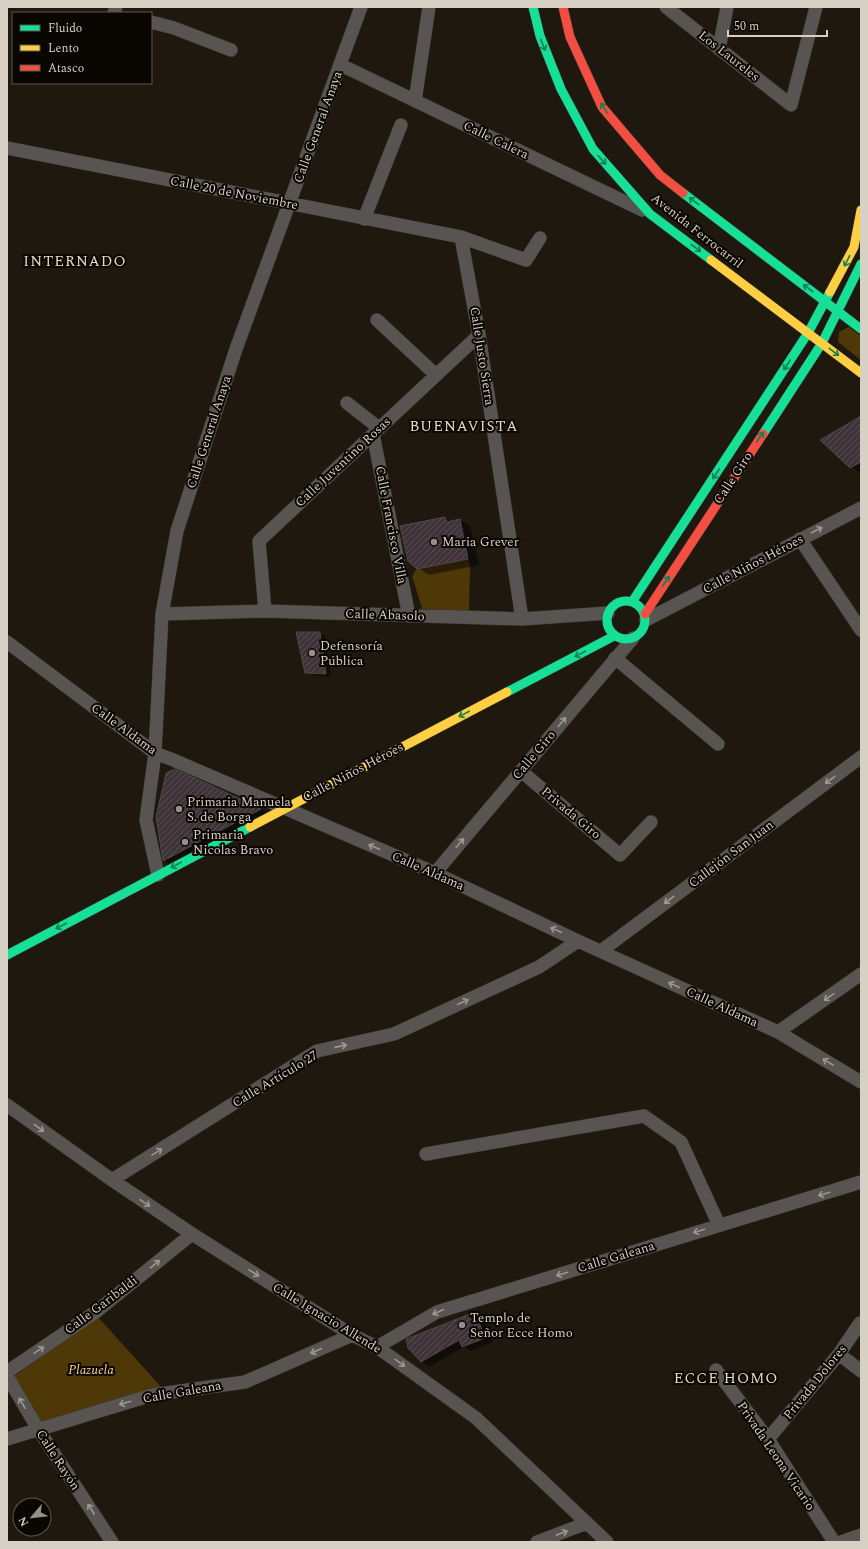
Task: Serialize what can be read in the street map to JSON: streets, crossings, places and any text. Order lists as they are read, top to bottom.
{
  "streets": {
    "street": [
      "Los Laureles",
      "Calle General Anaya",
      "Calle Calera",
      "Calle 20 de Noviembre",
      "Avenida Ferrocarril",
      "Calle Justo Sierra",
      "Calle Juventino Rosas",
      "Calle Giro",
      "Calle Francisco Villa",
      "Calle Niños Héroes",
      "Calle Abasolo",
      "Calle Aldama",
      "Privada Giro",
      "Callejón San Juan",
      "Calle Artículo 27",
      "Calle Galeana",
      "Calle Garibaldi",
      "Calle Ignacio Allende",
      "Privada Dolores",
      "Privada Leona Vicario",
      "Calle Rayón"
    ]
  },
  "crossings": [
    ["Calle General Anaya", "Calle Calera"],
    ["Calle General Anaya", "Calle 20 de Noviembre"],
    ["Calle General Anaya", "Calle Niños Héroes"],
    ["Calle General Anaya", "Calle Abasolo"],
    ["Calle General Anaya", "Calle Aldama"],
    ["Calle Calera", "Avenida Ferrocarril"],
    ["Calle 20 de Noviembre", "Calle Justo Sierra"],
    ["Avenida Ferrocarril", "Calle Giro"],
    ["Calle Justo Sierra", "Calle Juventino Rosas"],
    ["Calle Justo Sierra", "Calle Abasolo"],
    ["Calle Juventino Rosas", "Calle Francisco Villa"],
    ["Calle Juventino Rosas", "Calle Abasolo"],
    ["Calle Giro", "Calle Niños Héroes"],
    ["Calle Giro", "Calle Abasolo"],
    ["Calle Giro", "Calle Aldama"],
    ["Calle Giro", "Privada Giro"],
    ["Calle Francisco Villa", "Calle Abasolo"],
    ["Calle Niños Héroes", "Calle Abasolo"],
    ["Calle Niños Héroes", "Calle Aldama"],
    ["Calle Aldama", "Callejón San Juan"],
    ["Calle Aldama", "Calle Artículo 27"],
    ["Calle Artículo 27", "Calle Ignacio Allende"],
    ["Calle Galeana", "Calle Ignacio Allende"],
    ["Calle Galeana", "Calle Rayón"],
    ["Calle Garibaldi", "Calle Ignacio Allende"],
    ["Privada Dolores", "Privada Leona Vicario"]
  ],
  "one_way": [
    "Calle Niños Héroes",
    "Calle Aldama",
    "Callejón San Juan",
    "Calle Artículo 27",
    "Calle Galeana",
    "Calle Garibaldi",
    "Calle Ignacio Allende",
    "Calle Rayón"
  ],
  "districts": ["INTERNADO", "BUENAVISTA", "ECCE HOMO"],
  "parks": ["Plazuela"],
  "places": [
    "Maria Grever",
    "Defensoría Pública",
    "Primaria Manuela S. de Borga",
    "Primaria Nicolas Bravo",
    "Templo de Señor Ecce Homo"
  ],
  "legend": ["Fluido", "Lento", "Atasco"],
  "scale_bar": "50 m",
  "north": "bottom left"
}
